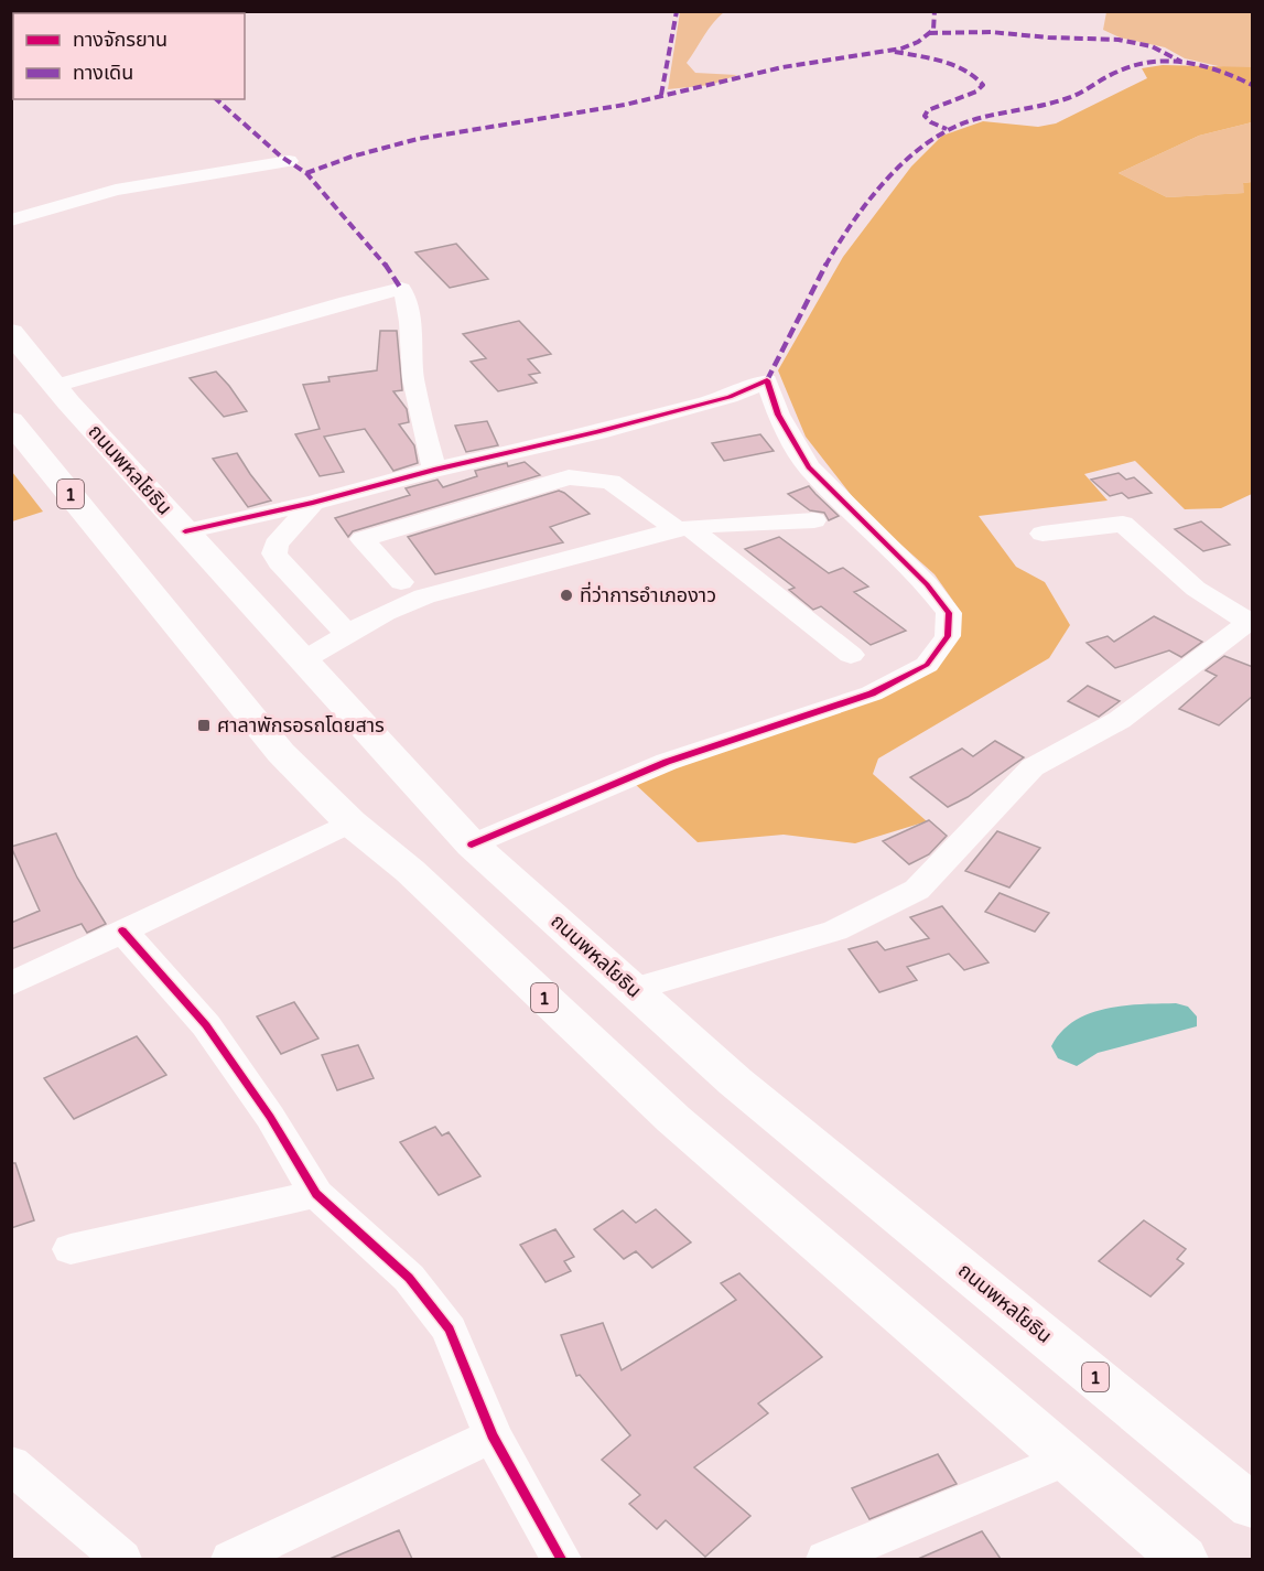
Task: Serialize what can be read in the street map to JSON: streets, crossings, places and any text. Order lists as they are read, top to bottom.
{
  "streets": {
    "highway": ["ถนนพหลโยธิน", "1"]
  },
  "places": {
    "other": ["ที่ว่าการอำเภองาว"],
    "transit": ["ศาลาพักรอรถโดยสาร"]
  },
  "legend": ["ทางจักรยาน", "ทางเดิน"]
}
